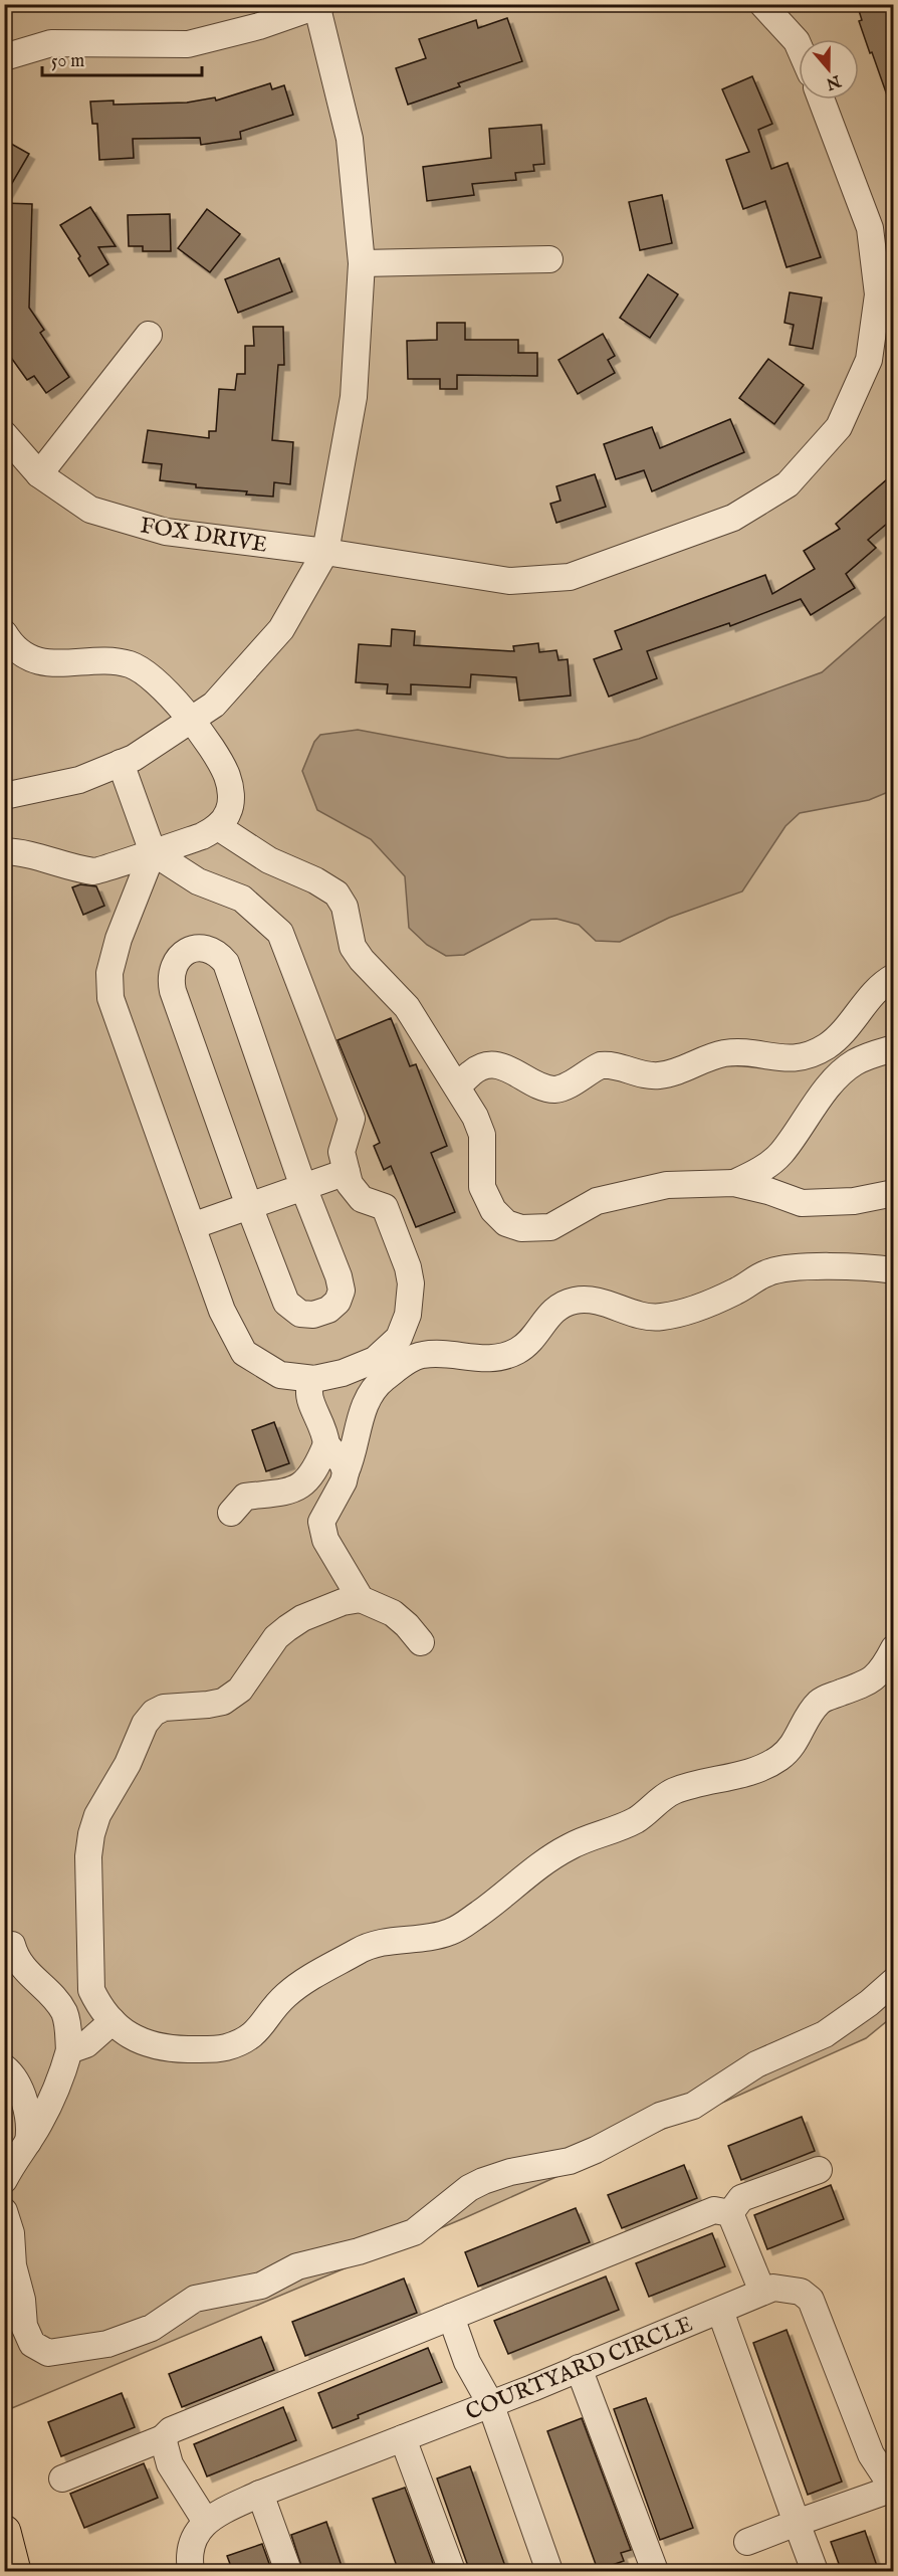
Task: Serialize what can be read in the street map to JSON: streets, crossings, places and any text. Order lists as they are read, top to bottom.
{
  "streets": {
    "street": ["FOX DRIVE", "COURTYARD CIRCLE"]
  },
  "scale_bar": "50 m",
  "north": "bottom"
}
